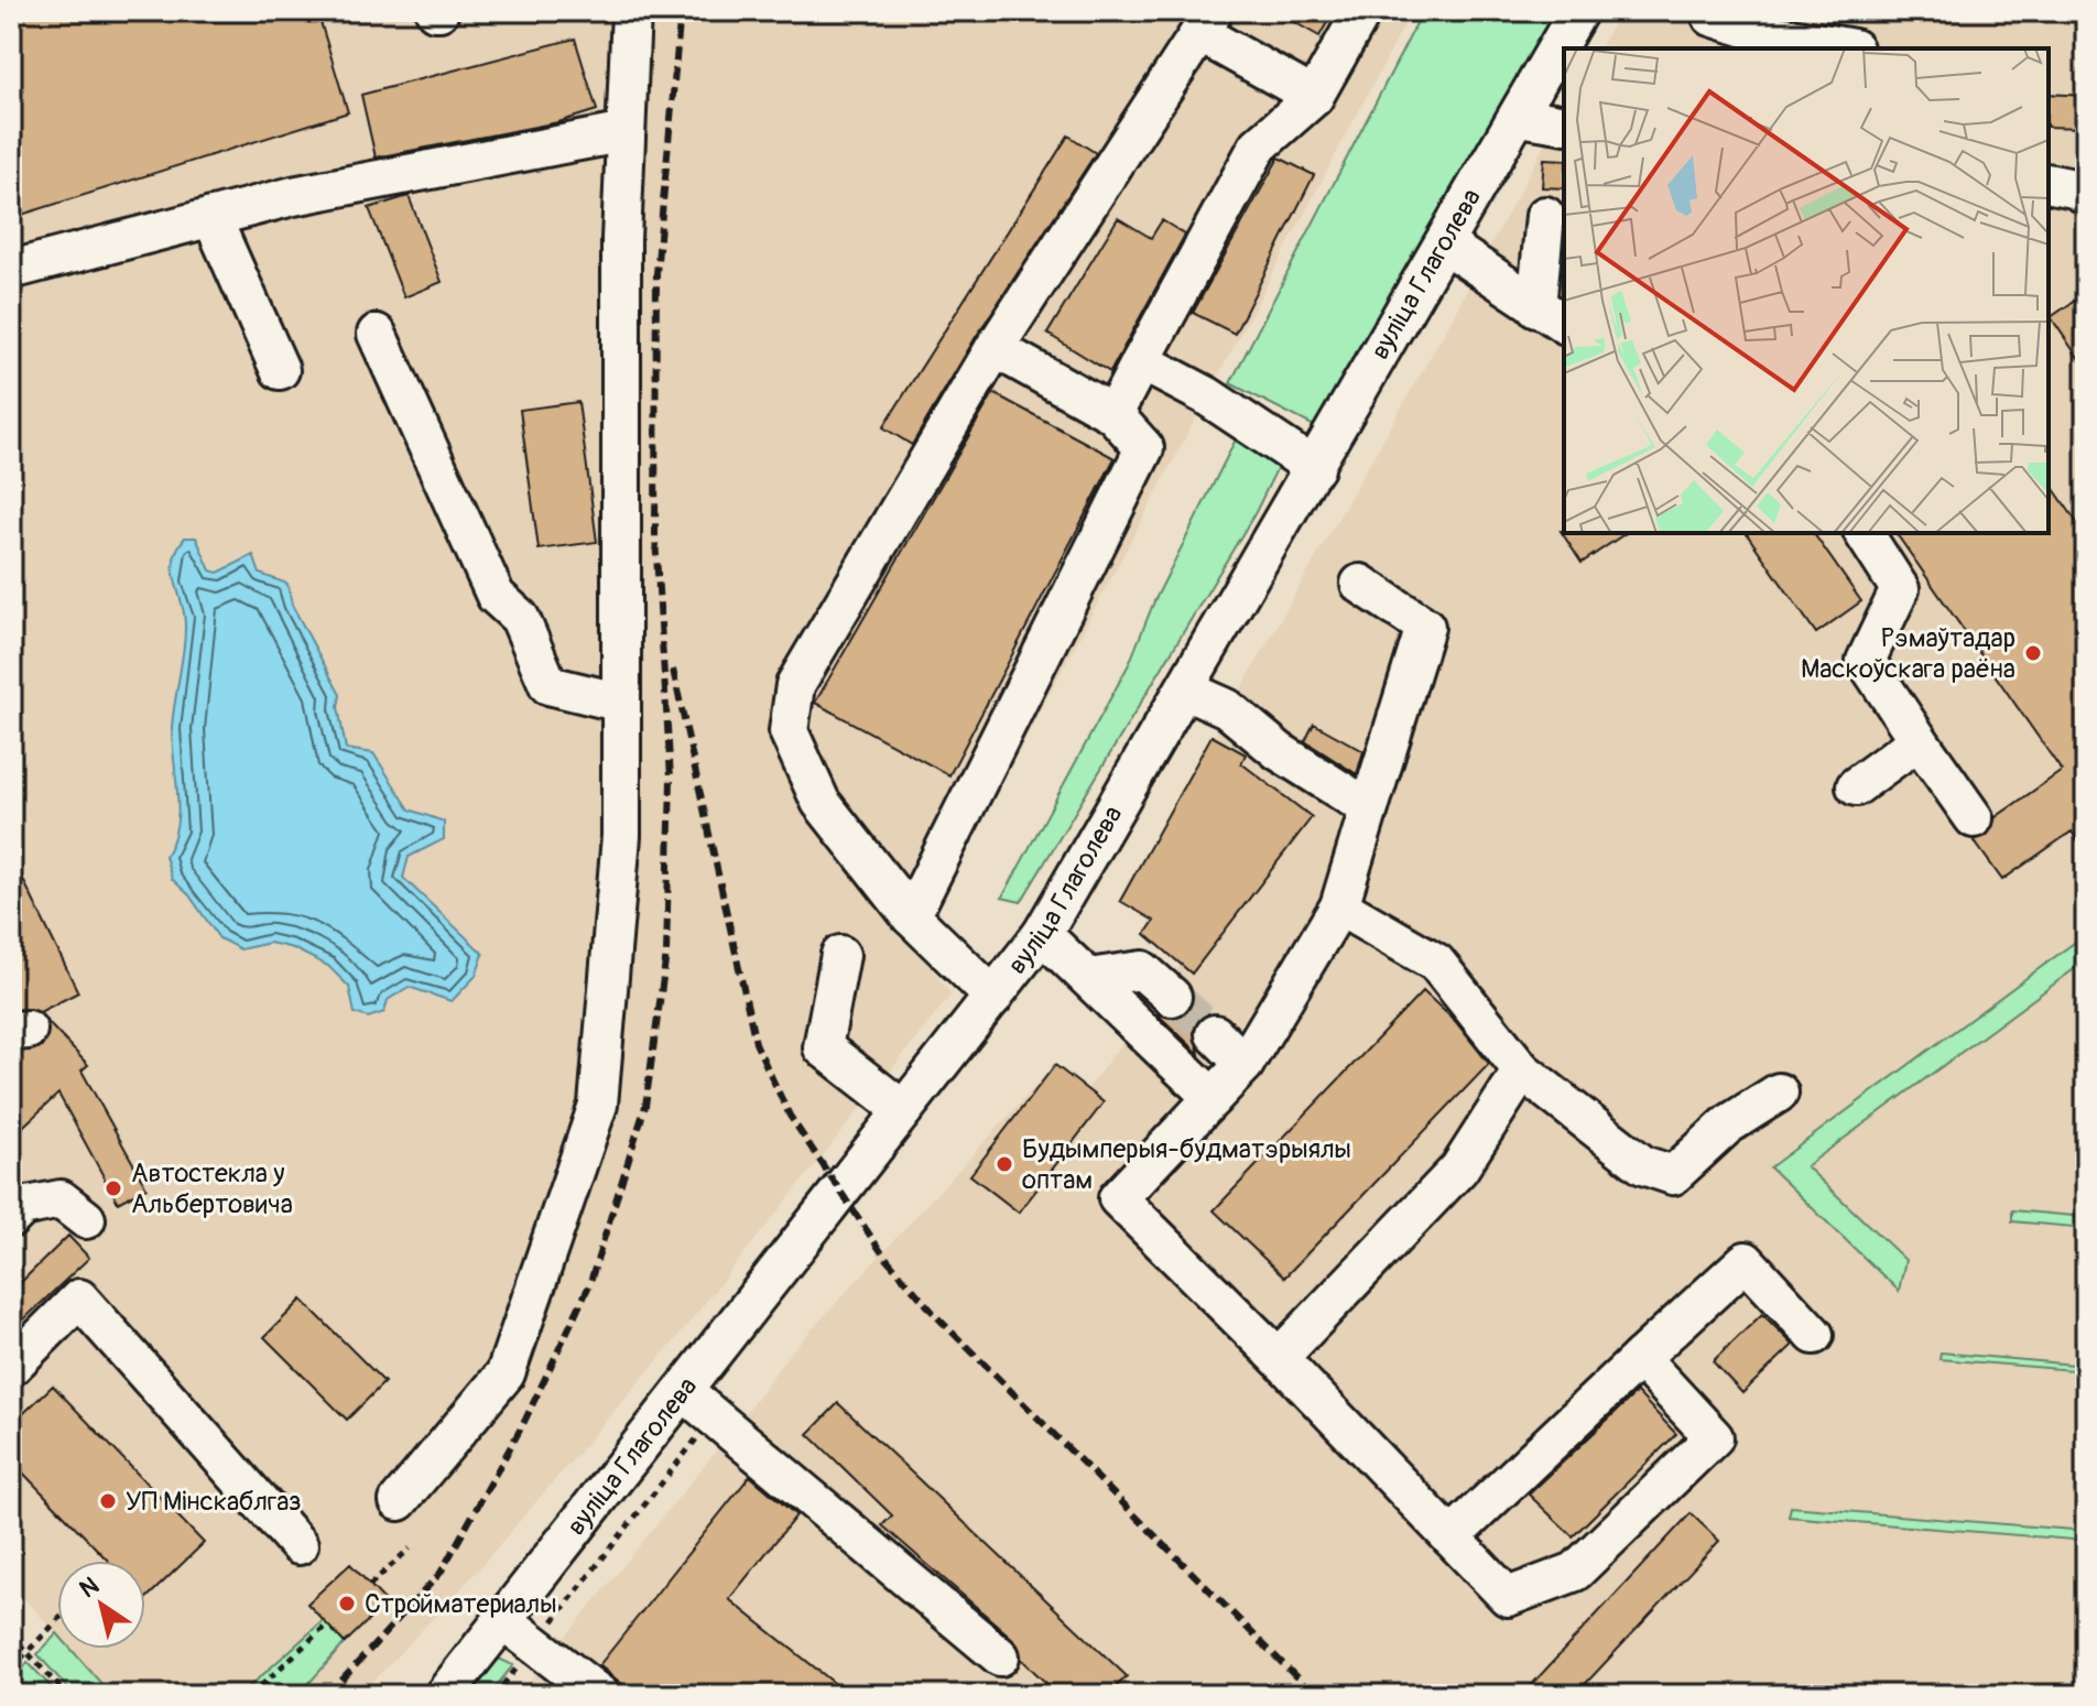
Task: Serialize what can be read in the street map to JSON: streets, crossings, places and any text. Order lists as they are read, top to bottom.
{
  "streets": {
    "street": ["вуліца Глаголева"]
  },
  "places": [
    "Рэмаўтадар Маскоўскага раёна",
    "Будымперыя-будматэрыялы оптам",
    "Автостекла у Альбертовича",
    "УП Мінскаблгаз",
    "Стройматериалы"
  ],
  "north": "top left"
}
